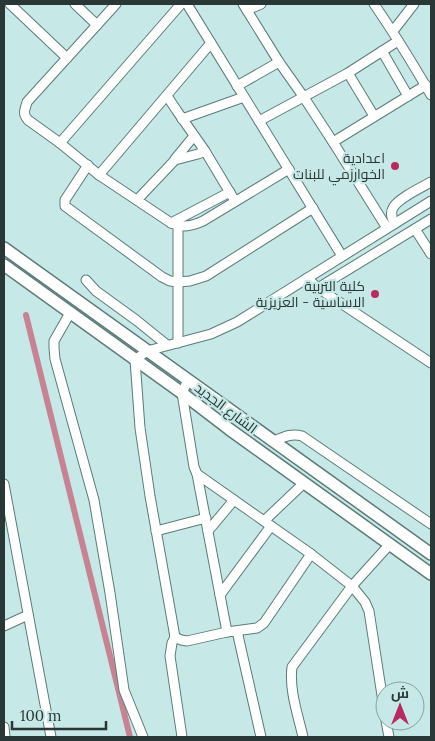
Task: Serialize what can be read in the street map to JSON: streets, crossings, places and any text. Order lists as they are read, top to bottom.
{
  "streets": {
    "main road": ["الشارع الجديد"]
  },
  "places": ["اعدادية الخوارزمي للبنات", "كلية التربية الاساسية - العزيزية"],
  "scale_bar": "100 m",
  "north": "top"
}
